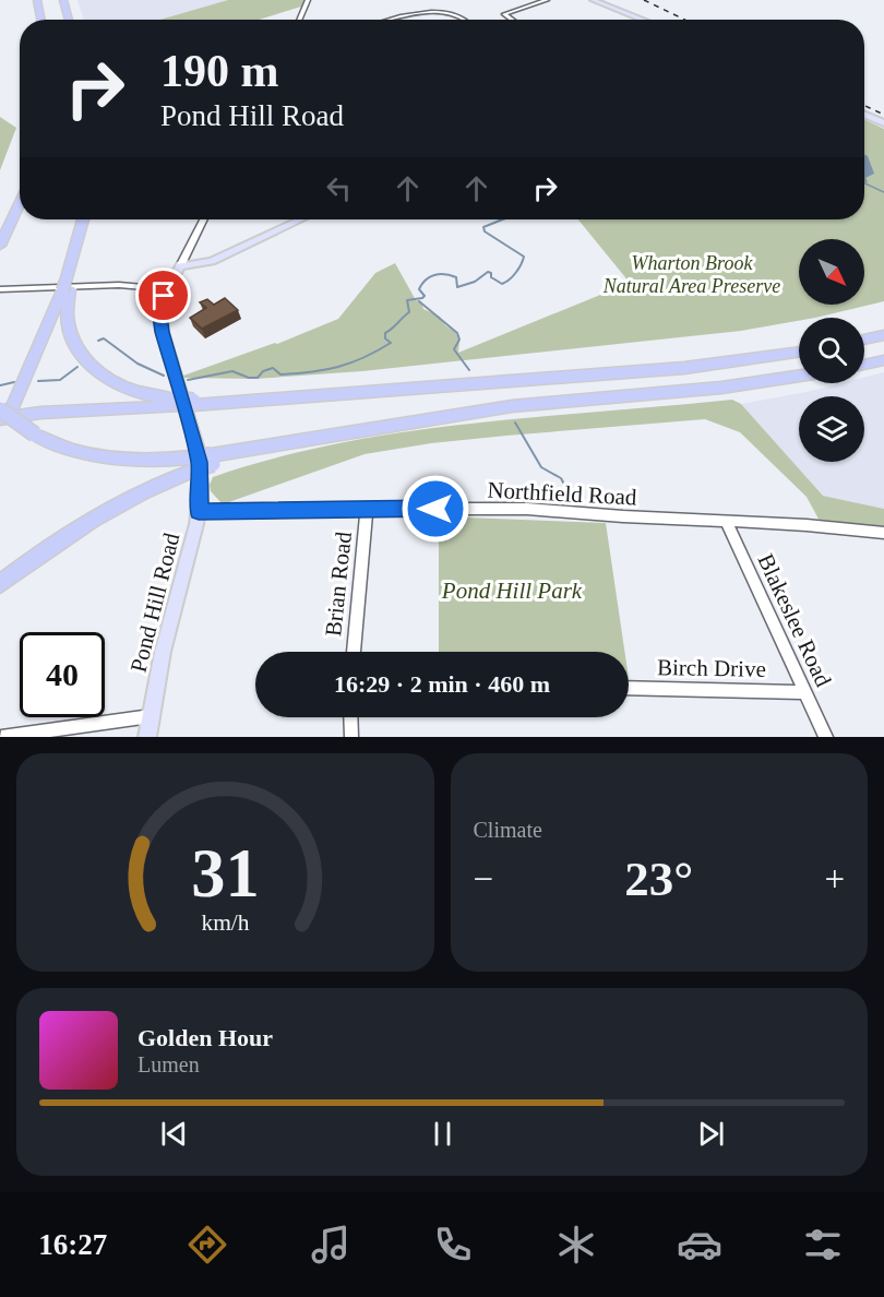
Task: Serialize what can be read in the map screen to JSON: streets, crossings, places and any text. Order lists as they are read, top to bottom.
{
  "streets": {
    "main road": ["Pond Hill Road"],
    "street": [
      "Northfield Road",
      "Brian Road",
      "Blakeslee Road",
      "Birch Drive"
    ]
  },
  "crossings": [
    ["Northfield Road", "Brian Road"],
    ["Northfield Road", "Pond Hill Road"],
    ["Northfield Road", "Blakeslee Road"],
    ["Blakeslee Road", "Birch Drive"]
  ],
  "parks": ["Wharton Brook Natural Area Preserve", "Pond Hill Park"],
  "north": "bottom right",
  "page": {
    "turn": ["190 m", "Pond Hill Road"],
    "limit": "40",
    "trip": "16:29 · 2 min · 460 m",
    "tile": "Climate",
    "heat": ["−", "23°", "+"],
    "song": ["Golden Hour", "Lumen"],
    "tabs": "16:27",
    "gauge": ["31", "km/h"]
  }
}
